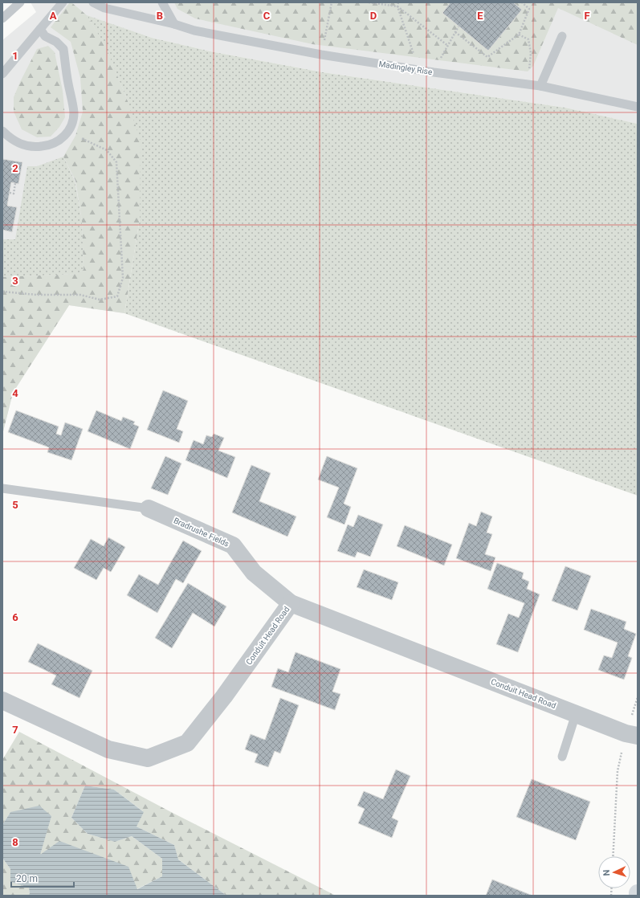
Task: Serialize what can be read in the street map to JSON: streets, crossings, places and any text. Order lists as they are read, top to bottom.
{
  "streets": {
    "street": ["Bradrushe Fields", "Conduit Head Road"],
    "lane": ["Madingley Rise"]
  },
  "crossings": [
    ["Bradrushe Fields", "Conduit Head Road"]
  ],
  "scale_bar": "20 m",
  "north": "left",
  "grid": {
    "columns": [
      "A",
      "B",
      "C",
      "D",
      "E",
      "F"
    ],
    "rows": [
      "1",
      "2",
      "3",
      "4",
      "5",
      "6",
      "7",
      "8"
    ]
  }
}
